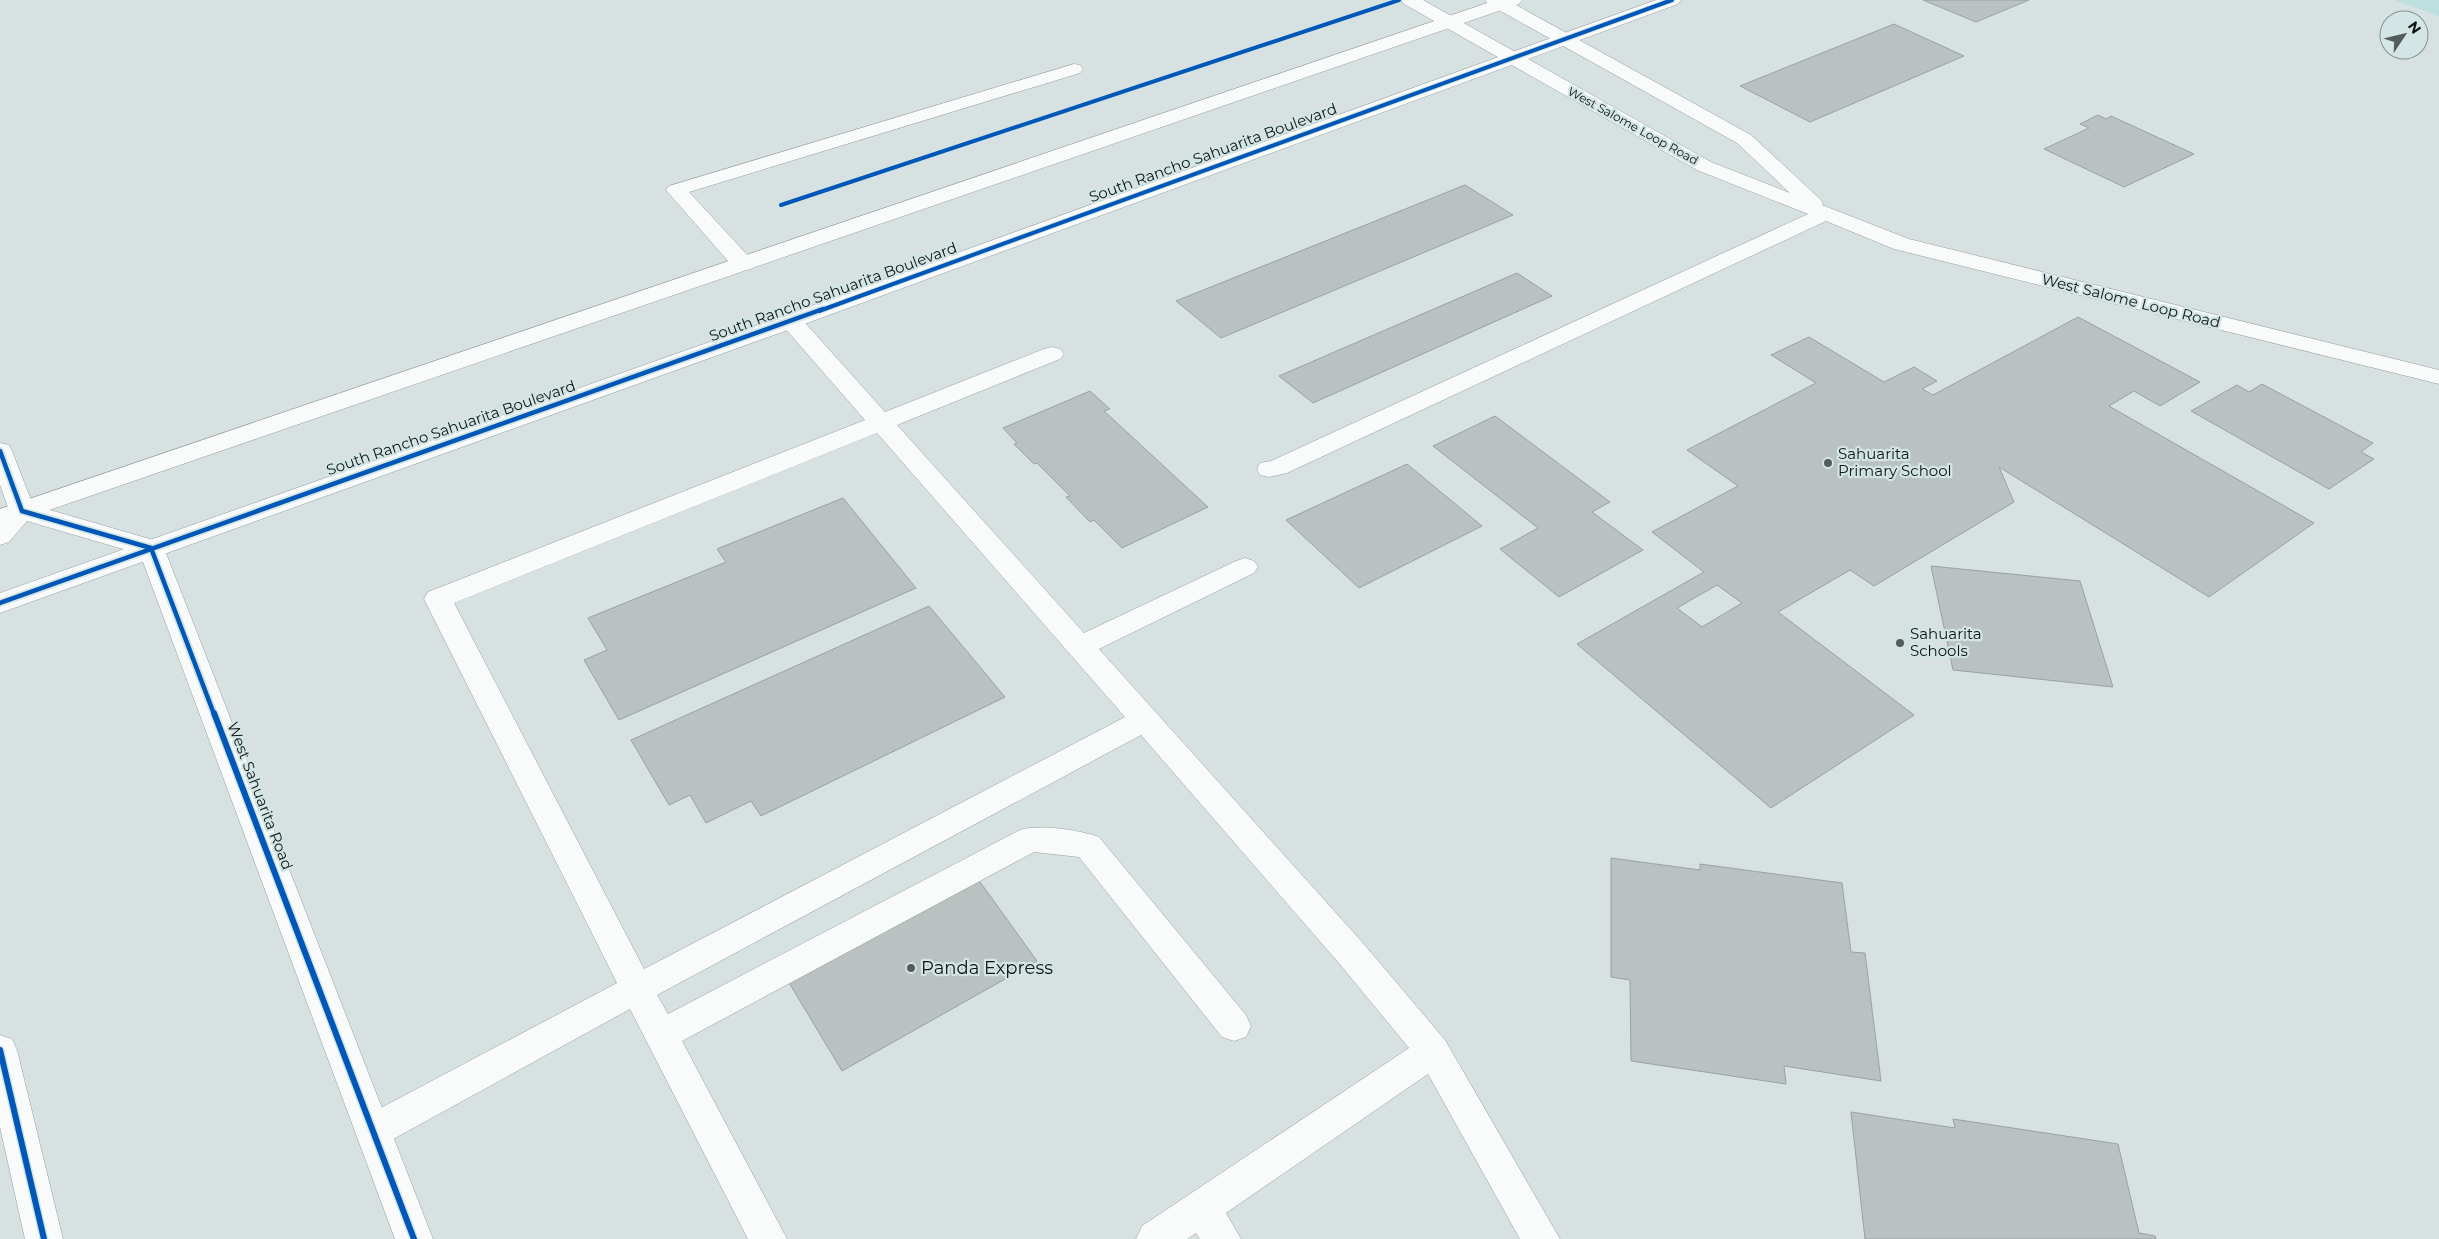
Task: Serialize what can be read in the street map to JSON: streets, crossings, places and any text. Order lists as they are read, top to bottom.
{
  "streets": {
    "street": ["West Salome Loop Road", "South Rancho Sahuarita Boulevard", "West Sahuarita Road"]
  },
  "crossings": [
    ["West Salome Loop Road", "South Rancho Sahuarita Boulevard"],
    ["South Rancho Sahuarita Boulevard", "West Sahuarita Road"]
  ],
  "places": ["Sahuarita Primary School", "Sahuarita Schools", "Panda Express"],
  "north": "top right"
}
